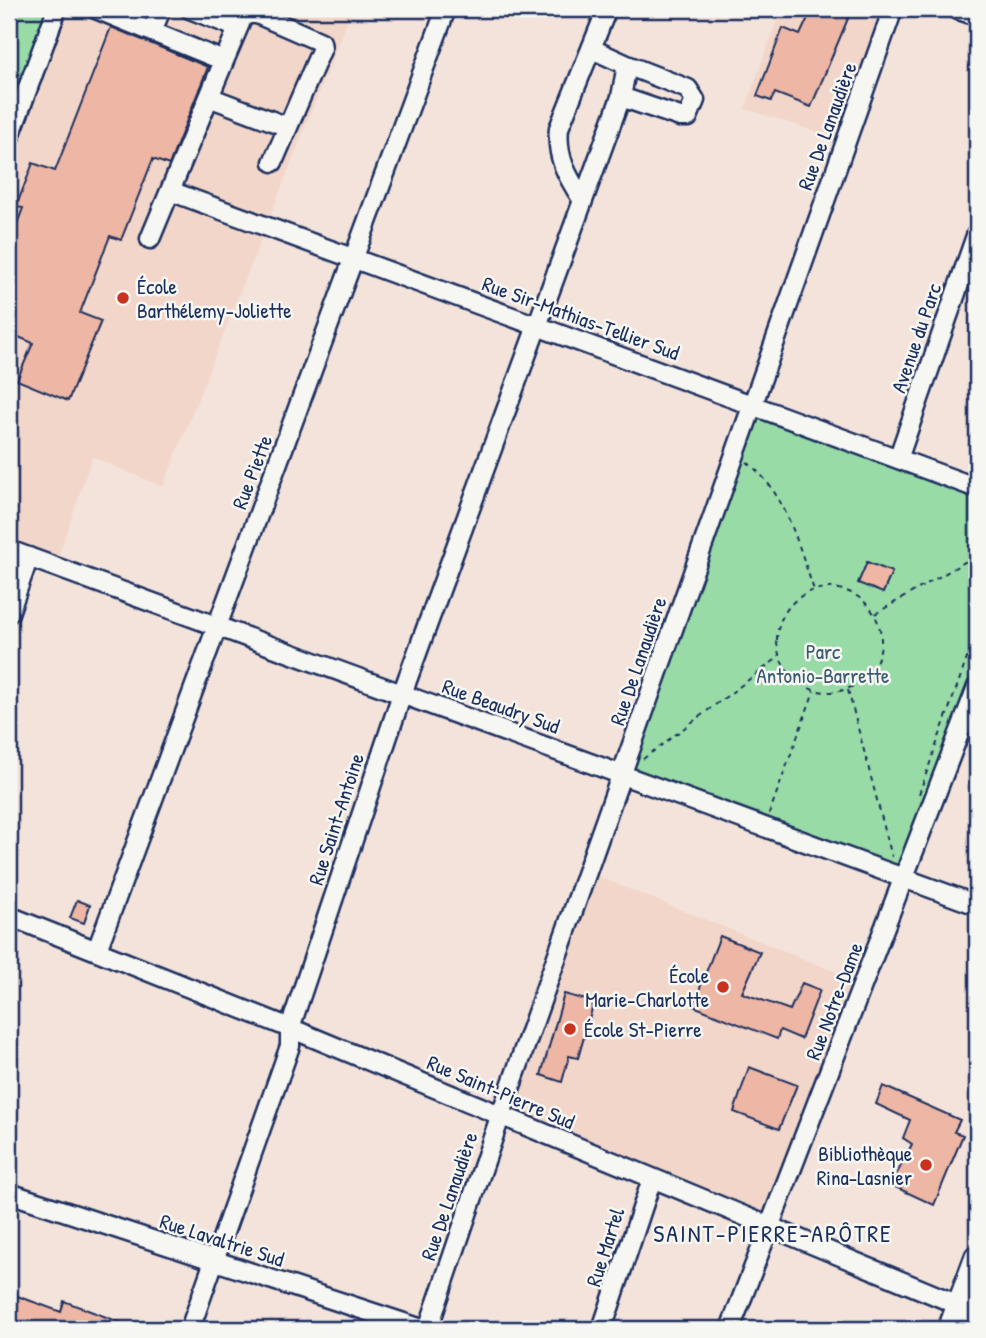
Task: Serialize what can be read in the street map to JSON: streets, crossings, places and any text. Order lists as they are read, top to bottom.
{
  "streets": {
    "street": [
      "Rue De Lanaudière",
      "Rue Sir-Mathias-Tellier Sud",
      "Avenue du Parc",
      "Rue Piette",
      "Rue Beaudry Sud",
      "Rue Saint-Antoine",
      "Rue Notre-Dame",
      "Rue Saint-Pierre Sud",
      "Rue Lavaltrie Sud",
      "Rue Martel"
    ]
  },
  "crossings": [
    ["Rue De Lanaudière", "Rue Sir-Mathias-Tellier Sud"],
    ["Rue De Lanaudière", "Rue Beaudry Sud"],
    ["Rue De Lanaudière", "Rue Saint-Pierre Sud"],
    ["Rue Sir-Mathias-Tellier Sud", "Avenue du Parc"],
    ["Rue Sir-Mathias-Tellier Sud", "Rue Piette"],
    ["Rue Sir-Mathias-Tellier Sud", "Rue Saint-Antoine"],
    ["Rue Piette", "Rue Beaudry Sud"],
    ["Rue Piette", "Rue Saint-Pierre Sud"],
    ["Rue Beaudry Sud", "Rue Saint-Antoine"],
    ["Rue Beaudry Sud", "Rue Notre-Dame"],
    ["Rue Saint-Antoine", "Rue Saint-Pierre Sud"],
    ["Rue Saint-Antoine", "Rue Lavaltrie Sud"],
    ["Rue Notre-Dame", "Rue Saint-Pierre Sud"],
    ["Rue Saint-Pierre Sud", "Rue Martel"]
  ],
  "districts": ["SAINT-PIERRE-APÔTRE"],
  "parks": ["Parc Antonio-Barrette"],
  "places": [
    "École Barthélemy-Joliette",
    "École Marie-Charlotte",
    "École St-Pierre",
    "Bibliothèque Rina-Lasnier"
  ]
}
